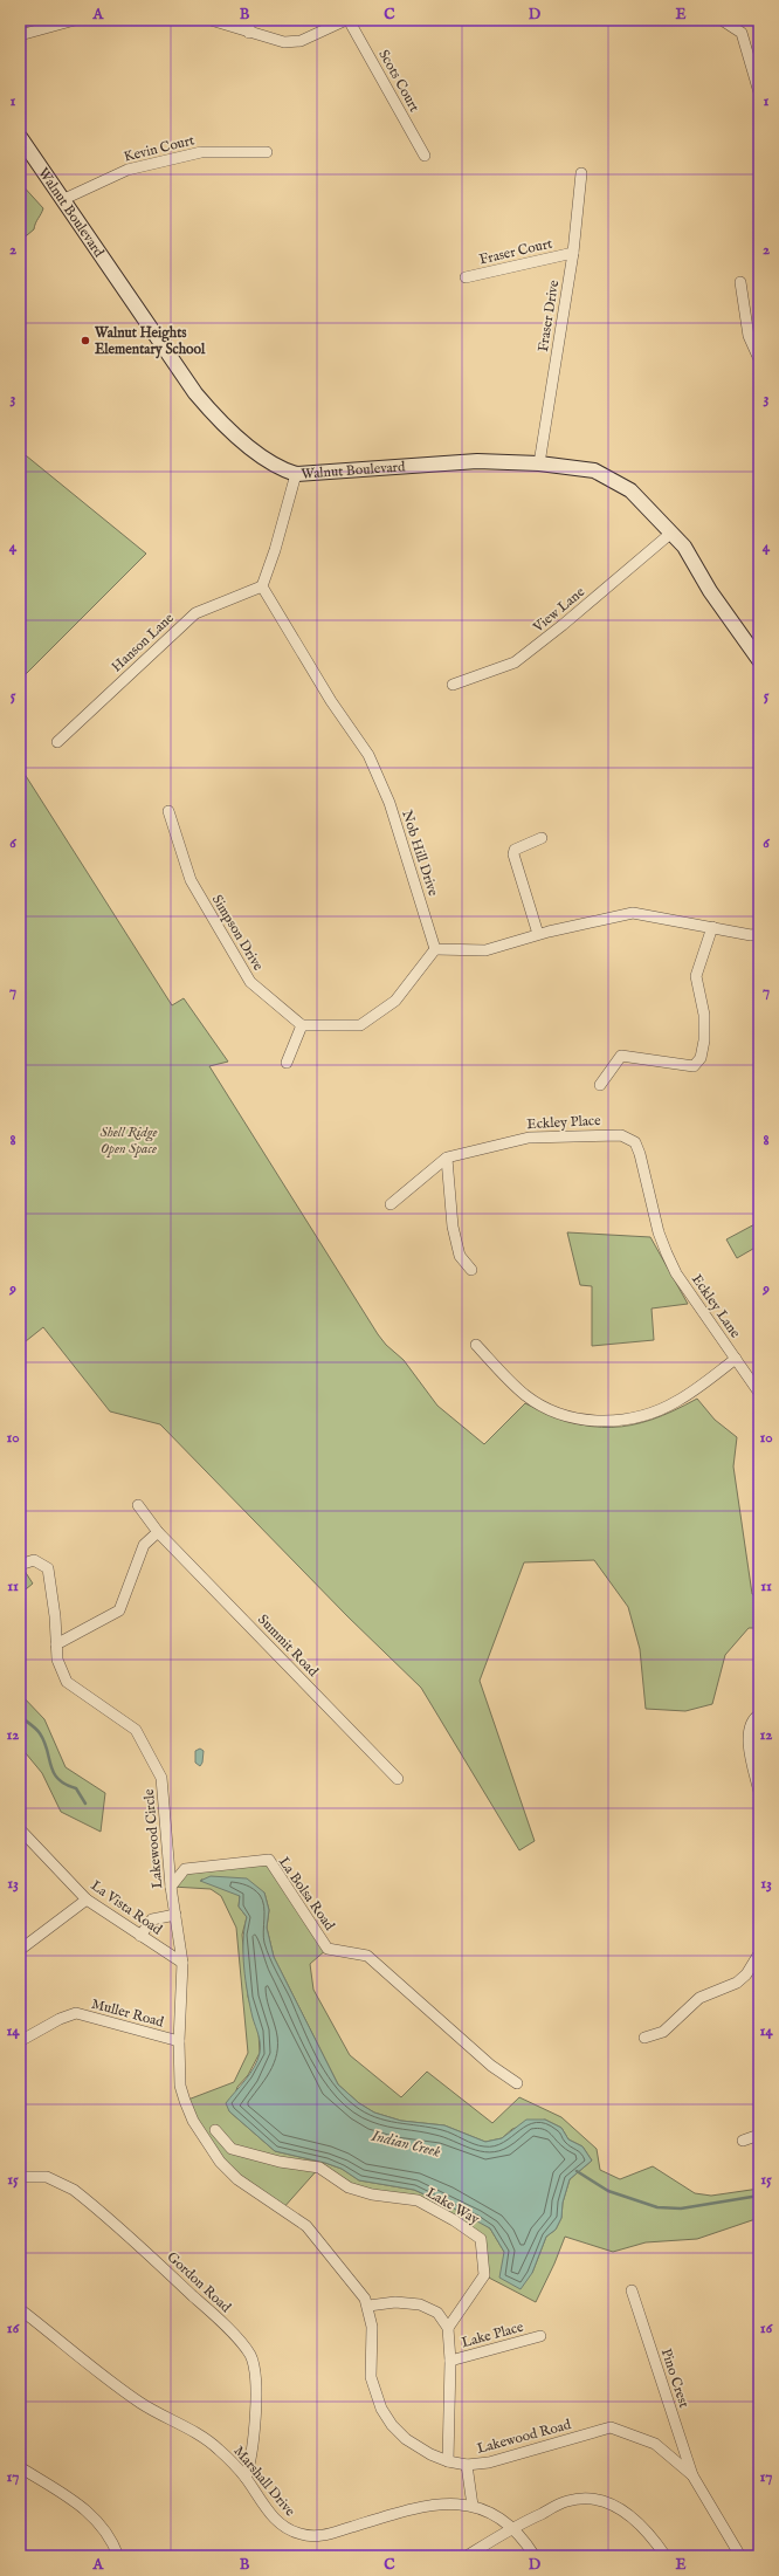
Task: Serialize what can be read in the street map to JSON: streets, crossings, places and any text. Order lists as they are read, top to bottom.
{
  "streets": {
    "street": [
      "Scots Court",
      "Kevin Court",
      "Walnut Boulevard",
      "Fraser Court",
      "Fraser Drive",
      "View Lane",
      "Hanson Lane",
      "Nob Hill Drive",
      "Simpson Drive",
      "Eckley Place",
      "Eckley Lane",
      "Summit Road",
      "Lakewood Circle",
      "La Bolsa Road",
      "La Vista Road",
      "Muller Road",
      "Lake Way",
      "Gordon Road",
      "Lake Place",
      "Pino Crest",
      "Lakewood Road",
      "Marshall Drive"
    ]
  },
  "crossings": [
    ["Kevin Court", "Walnut Boulevard"],
    ["Walnut Boulevard", "Fraser Drive"],
    ["Walnut Boulevard", "View Lane"],
    ["Fraser Court", "Fraser Drive"],
    ["Hanson Lane", "Nob Hill Drive"],
    ["Eckley Place", "Eckley Lane"],
    ["Lakewood Circle", "La Bolsa Road"],
    ["Lakewood Circle", "La Vista Road"],
    ["Lakewood Circle", "Muller Road"],
    ["Lakewood Circle", "Lakewood Road"],
    ["Muller Road", "Lakewood Road"],
    ["Gordon Road", "Marshall Drive"],
    ["Pino Crest", "Lakewood Road"]
  ],
  "water": ["Indian Creek"],
  "parks": ["Shell Ridge Open Space"],
  "places": ["Walnut Heights Elementary School"],
  "grid": {
    "columns": [
      "A",
      "B",
      "C",
      "D",
      "E"
    ],
    "rows": [
      "1",
      "2",
      "3",
      "4",
      "5",
      "6",
      "7",
      "8",
      "9",
      "10",
      "11",
      "12",
      "13",
      "14",
      "15",
      "16",
      "17"
    ]
  }
}
